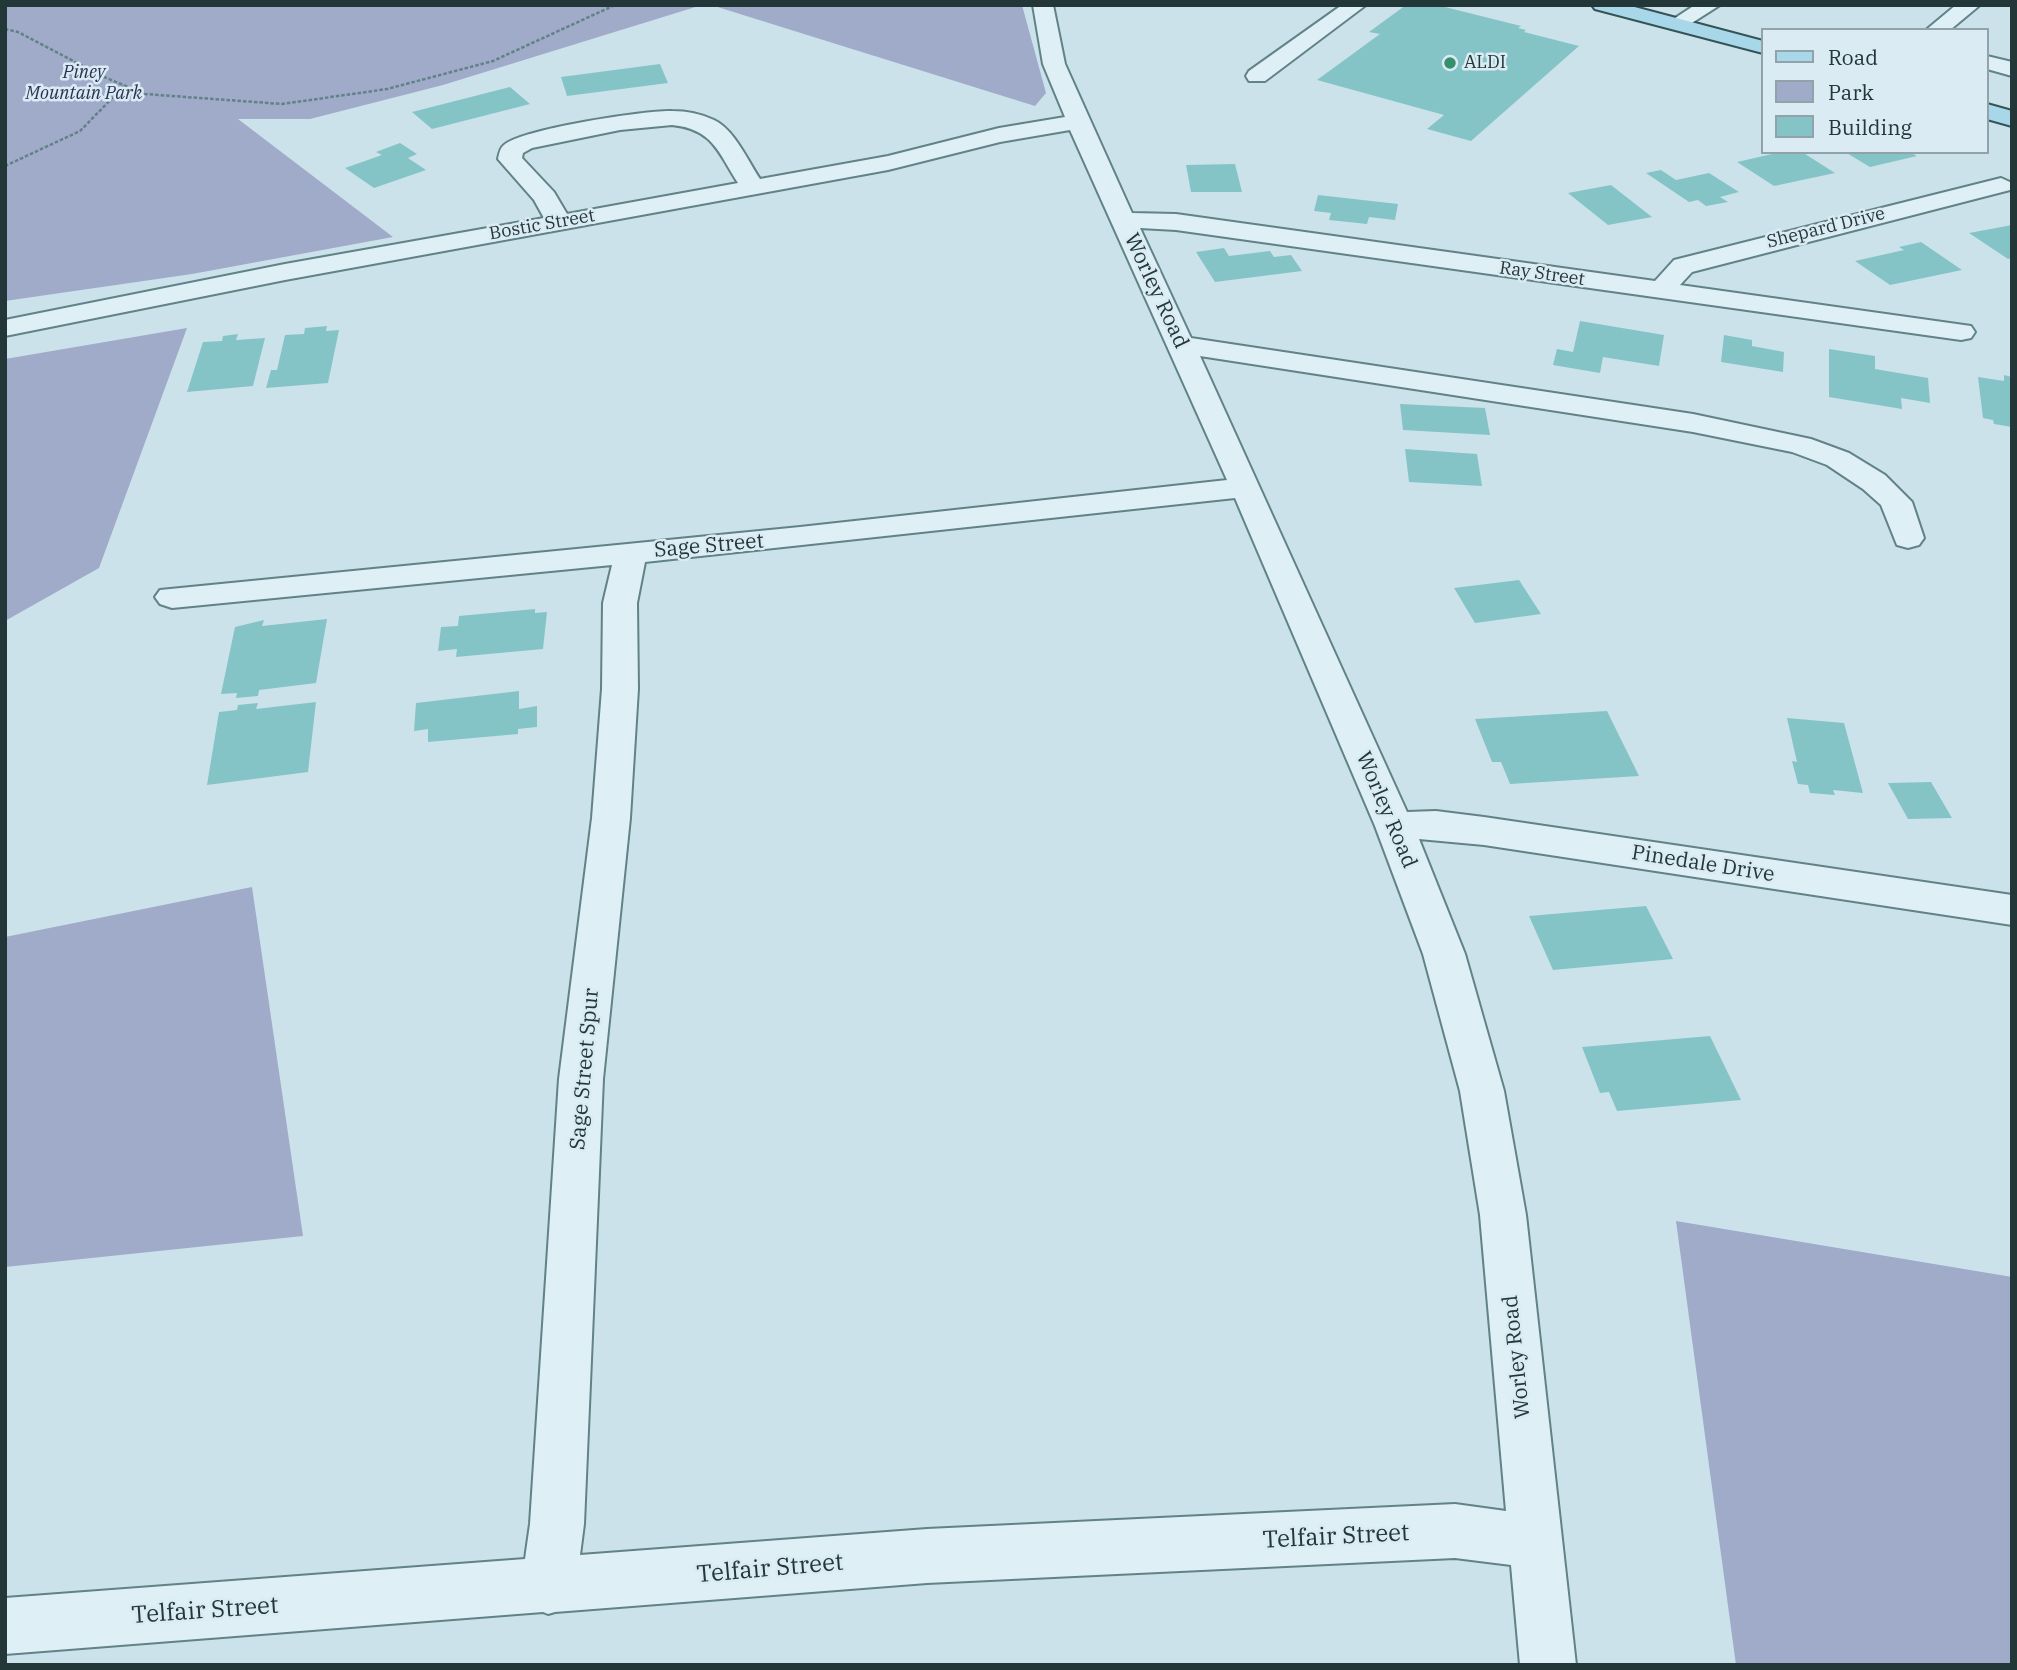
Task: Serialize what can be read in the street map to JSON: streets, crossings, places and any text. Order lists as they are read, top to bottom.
{
  "streets": {
    "street": [
      "Bostic Street",
      "Shepard Drive",
      "Ray Street",
      "Worley Road",
      "Sage Street",
      "Pinedale Drive",
      "Sage Street Spur",
      "Telfair Street"
    ]
  },
  "crossings": [
    ["Bostic Street", "Worley Road"],
    ["Shepard Drive", "Ray Street"],
    ["Ray Street", "Worley Road"],
    ["Worley Road", "Sage Street"],
    ["Worley Road", "Pinedale Drive"],
    ["Worley Road", "Telfair Street"],
    ["Sage Street", "Sage Street Spur"],
    ["Sage Street Spur", "Telfair Street"]
  ],
  "parks": ["Piney Mountain Park"],
  "places": ["ALDI"],
  "legend": ["Road", "Park", "Building"]
}
